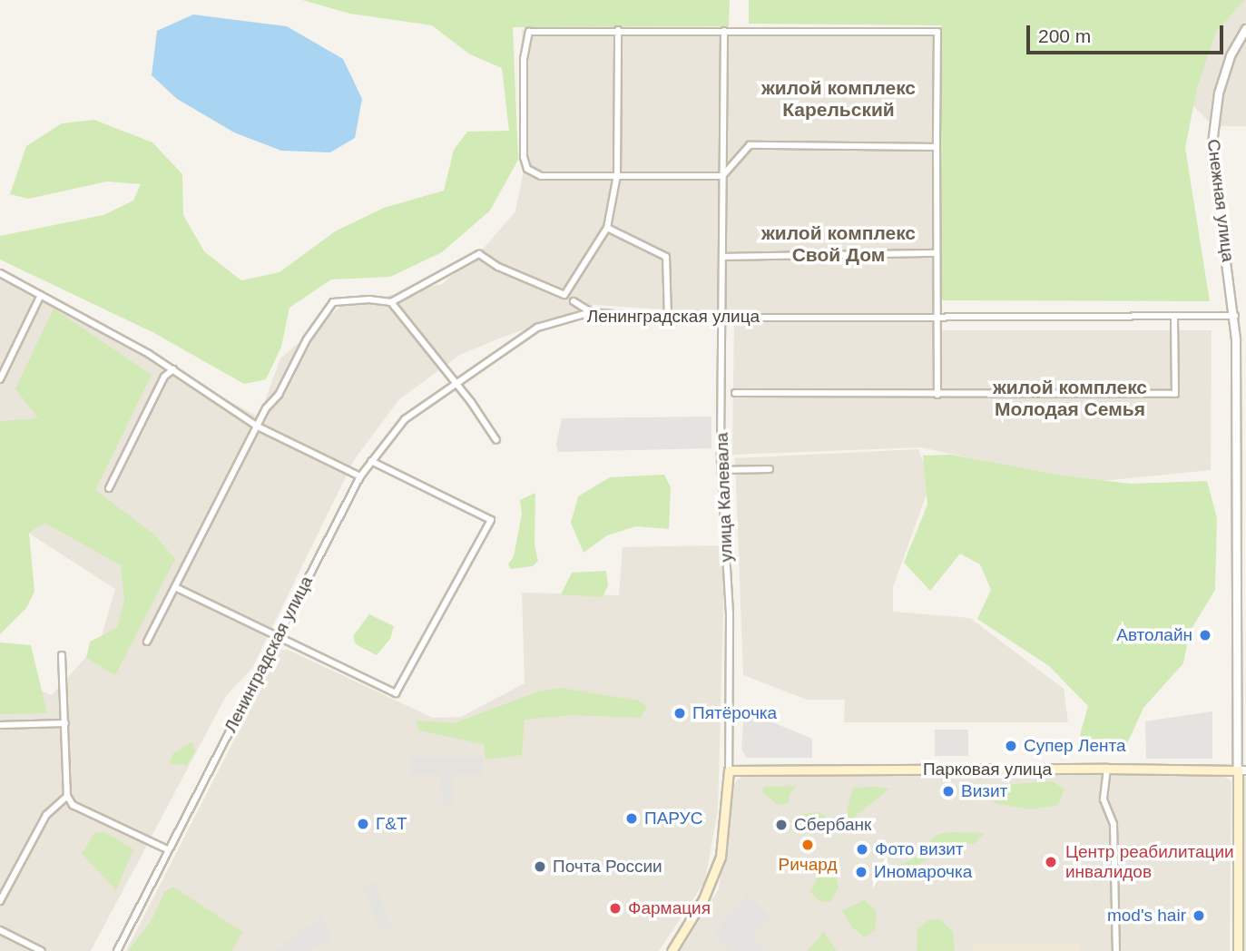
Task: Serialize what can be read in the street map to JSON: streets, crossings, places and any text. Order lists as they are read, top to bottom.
{
  "streets": {
    "main road": ["улица Калевала", "Парковая улица"],
    "street": ["Снежная улица", "Ленинградская улица"]
  },
  "crossings": [
    ["Снежная улица", "Ленинградская улица"],
    ["Снежная улица", "Парковая улица"],
    ["Ленинградская улица", "улица Калевала"],
    ["улица Калевала", "Парковая улица"]
  ],
  "districts": ["жилой комплекс Карельский", "жилой комплекс Свой Дом", "жилой комплекс Молодая Семья"],
  "places": [
    "Автолайн",
    "Пятёрочка",
    "Супер Лента",
    "Визит",
    "ПАРУС",
    "Г&Т",
    "Сбербанк",
    "Ричард",
    "Фото визит",
    "Центр реабилитации инвалидов",
    "Почта России",
    "Иномарочка",
    "Фармация",
    "mod's hair"
  ],
  "scale_bar": "200 m"
}
